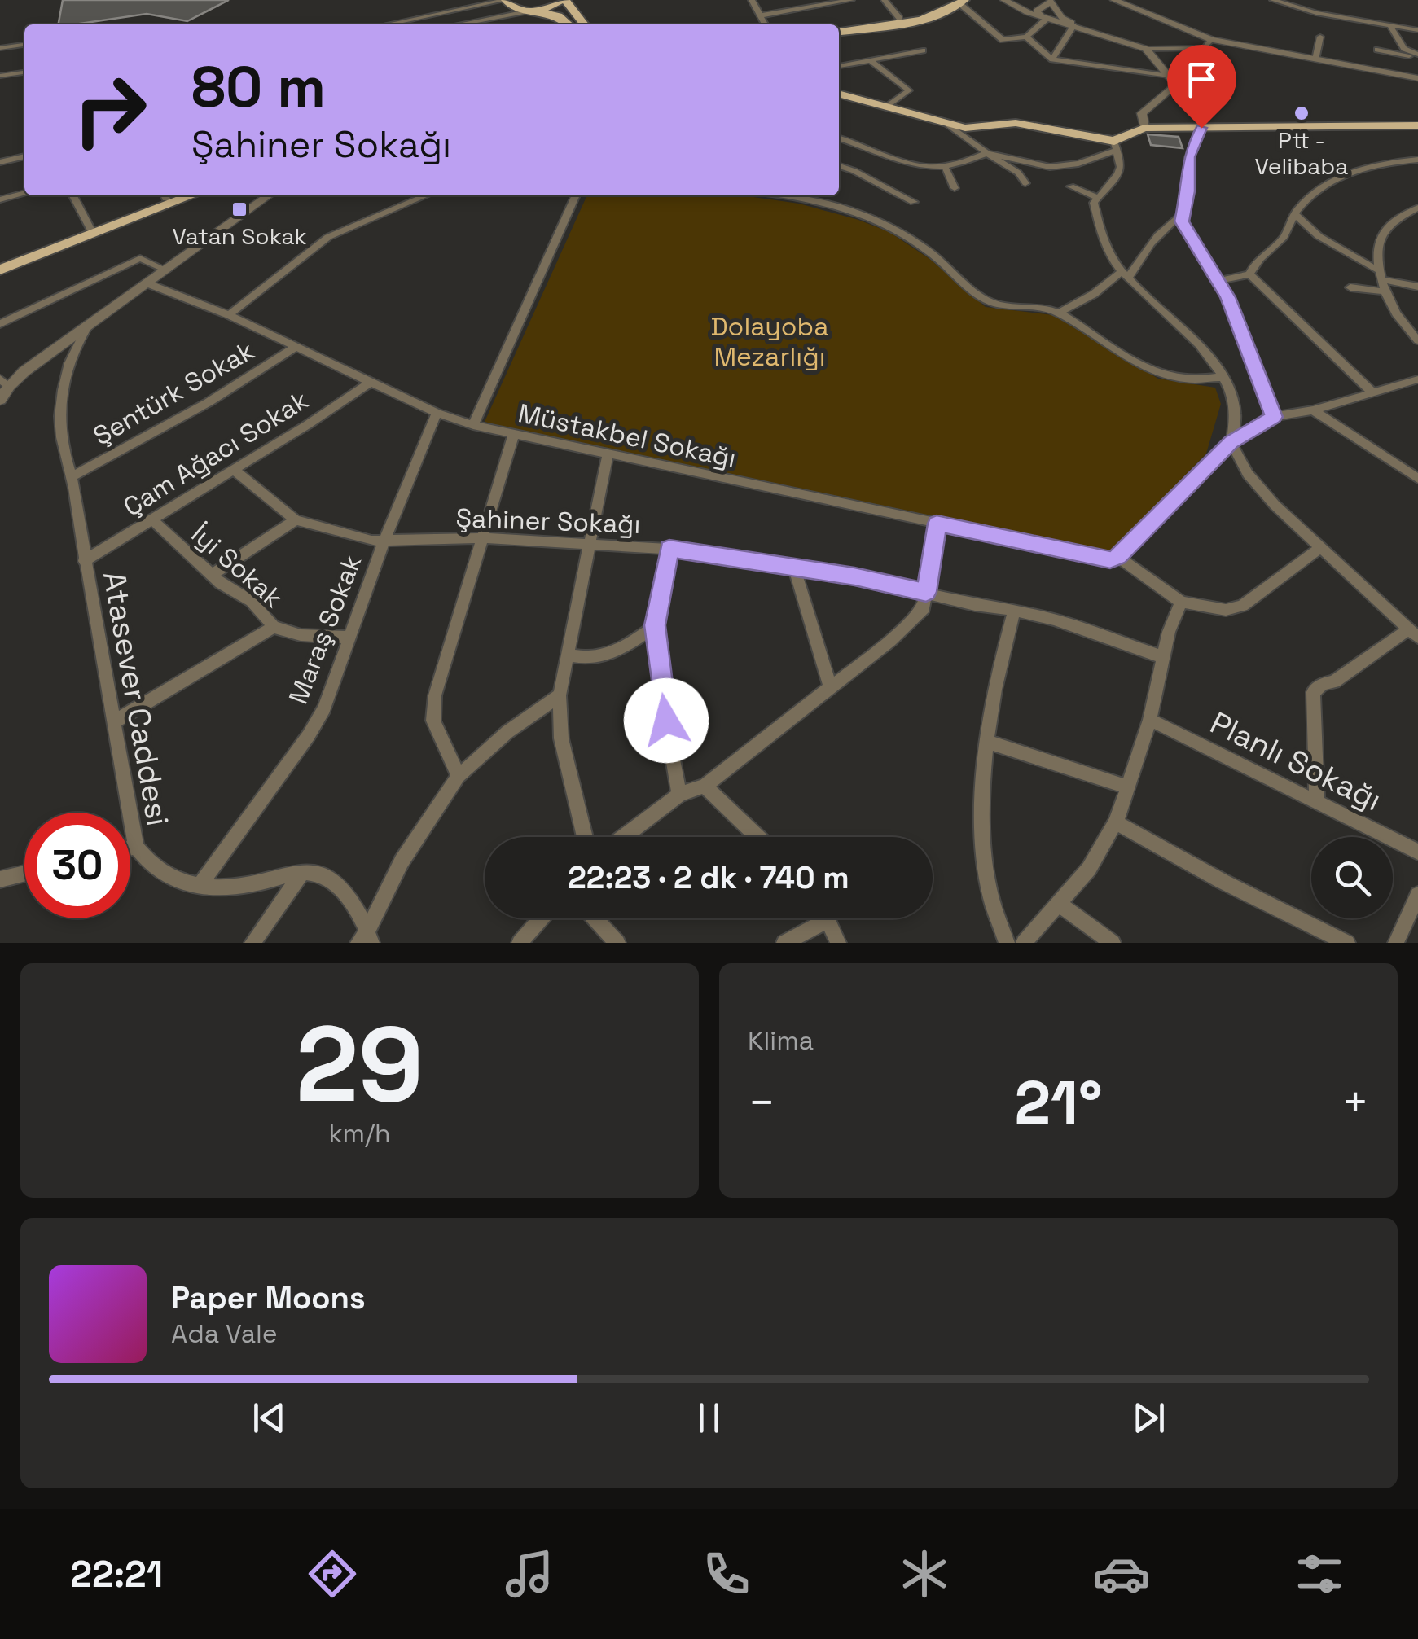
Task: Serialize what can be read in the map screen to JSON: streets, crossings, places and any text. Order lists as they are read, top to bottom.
{
  "streets": {
    "street": [
      "Şentürk Sokak",
      "Müstakbel Sokağı",
      "Çam Ağacı Sokak",
      "Şahiner Sokağı",
      "İyi Sokak",
      "Maraş Sokak",
      "Atasever Caddesi",
      "Planlı Sokağı"
    ]
  },
  "crossings": [
    ["Şentürk Sokak", "Müstakbel Sokağı"],
    ["Şentürk Sokak", "Atasever Caddesi"],
    ["Müstakbel Sokağı", "Çam Ağacı Sokak"],
    ["Müstakbel Sokağı", "Maraş Sokak"],
    ["Çam Ağacı Sokak", "Şahiner Sokağı"],
    ["Çam Ağacı Sokak", "İyi Sokak"],
    ["Çam Ağacı Sokak", "Atasever Caddesi"],
    ["Şahiner Sokağı", "Maraş Sokak"],
    ["İyi Sokak", "Maraş Sokak"],
    ["Maraş Sokak", "Atasever Caddesi"]
  ],
  "parks": ["Dolayoba Mezarlığı"],
  "places": {
    "other": ["Ptt - Velibaba"],
    "transit": ["Vatan Sokak"]
  },
  "page": {
    "turn": ["80 m", "Şahiner Sokağı"],
    "limit": "30",
    "trip": "22:23 · 2 dk · 740 m",
    "tile": [
      ["29", "km/h"],
      "Klima"
    ],
    "heat": ["−", "21°", "+"],
    "song": ["Paper Moons", "Ada Vale"],
    "tabs": "22:21"
  }
}
